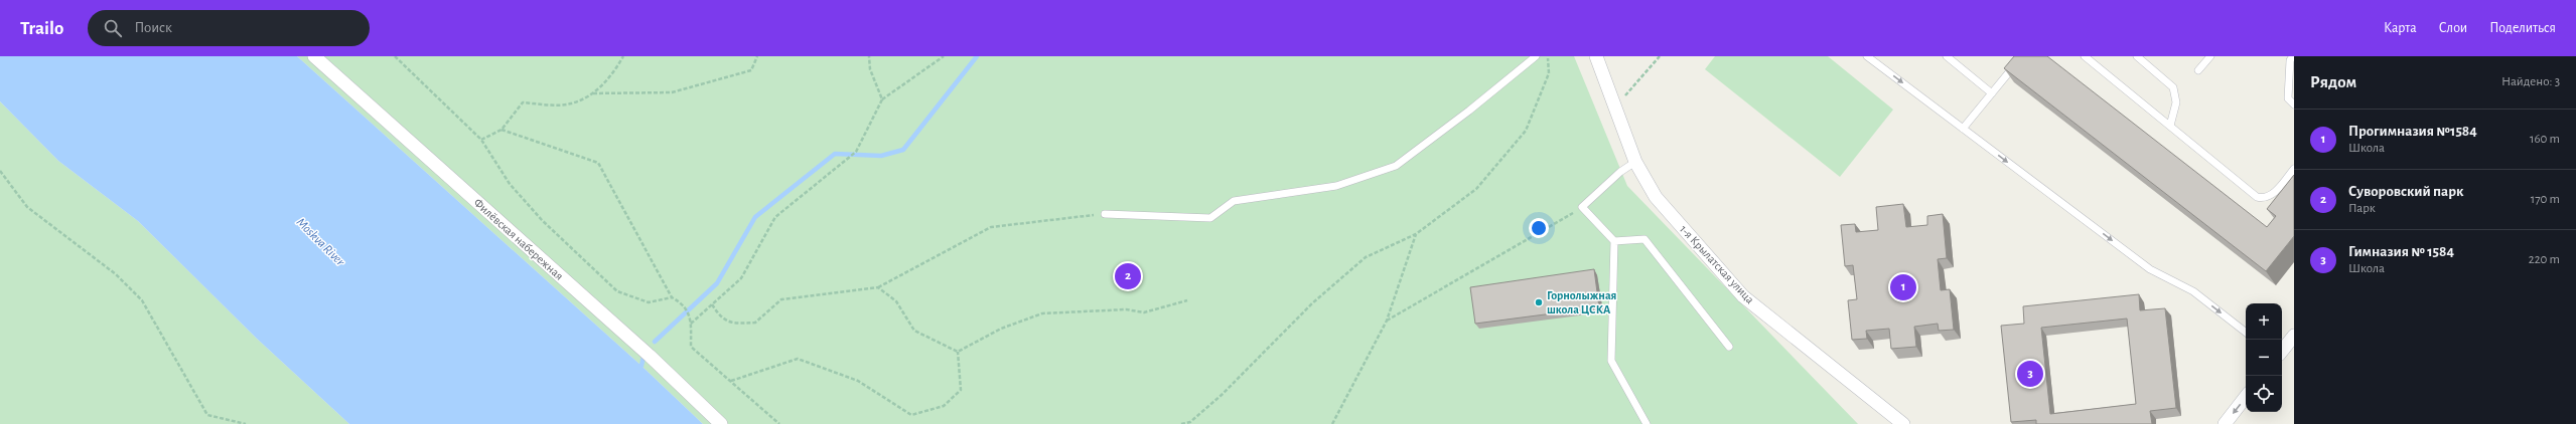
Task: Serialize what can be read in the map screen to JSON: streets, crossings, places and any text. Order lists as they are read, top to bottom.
{
  "streets": {
    "street": ["Филёвская набережная", "1-я Крылатская улица"]
  },
  "water": ["Moskva River"],
  "places": ["Горнолыжная школа ЦСКА"],
  "page": {
    "header": "Trailo",
    "search": "Поиск",
    "nav": ["Карта", "Слои", "Поделиться"],
    "heading": ["Рядом", "Найдено: 3"],
    "list": [
      {
        "mark": "1",
        "name": "Прогимназия №1584",
        "note": "Школа",
        "value": "160 m"
      },
      {
        "mark": "2",
        "name": "Суворовский парк",
        "note": "Парк",
        "value": "170 m"
      },
      {
        "mark": "3",
        "name": "Гимназия № 1584",
        "note": "Школа",
        "value": "220 m"
      }
    ],
    "pins": ["2", "1", "3"],
    "map_buttons": ["+", "−"]
  }
}
